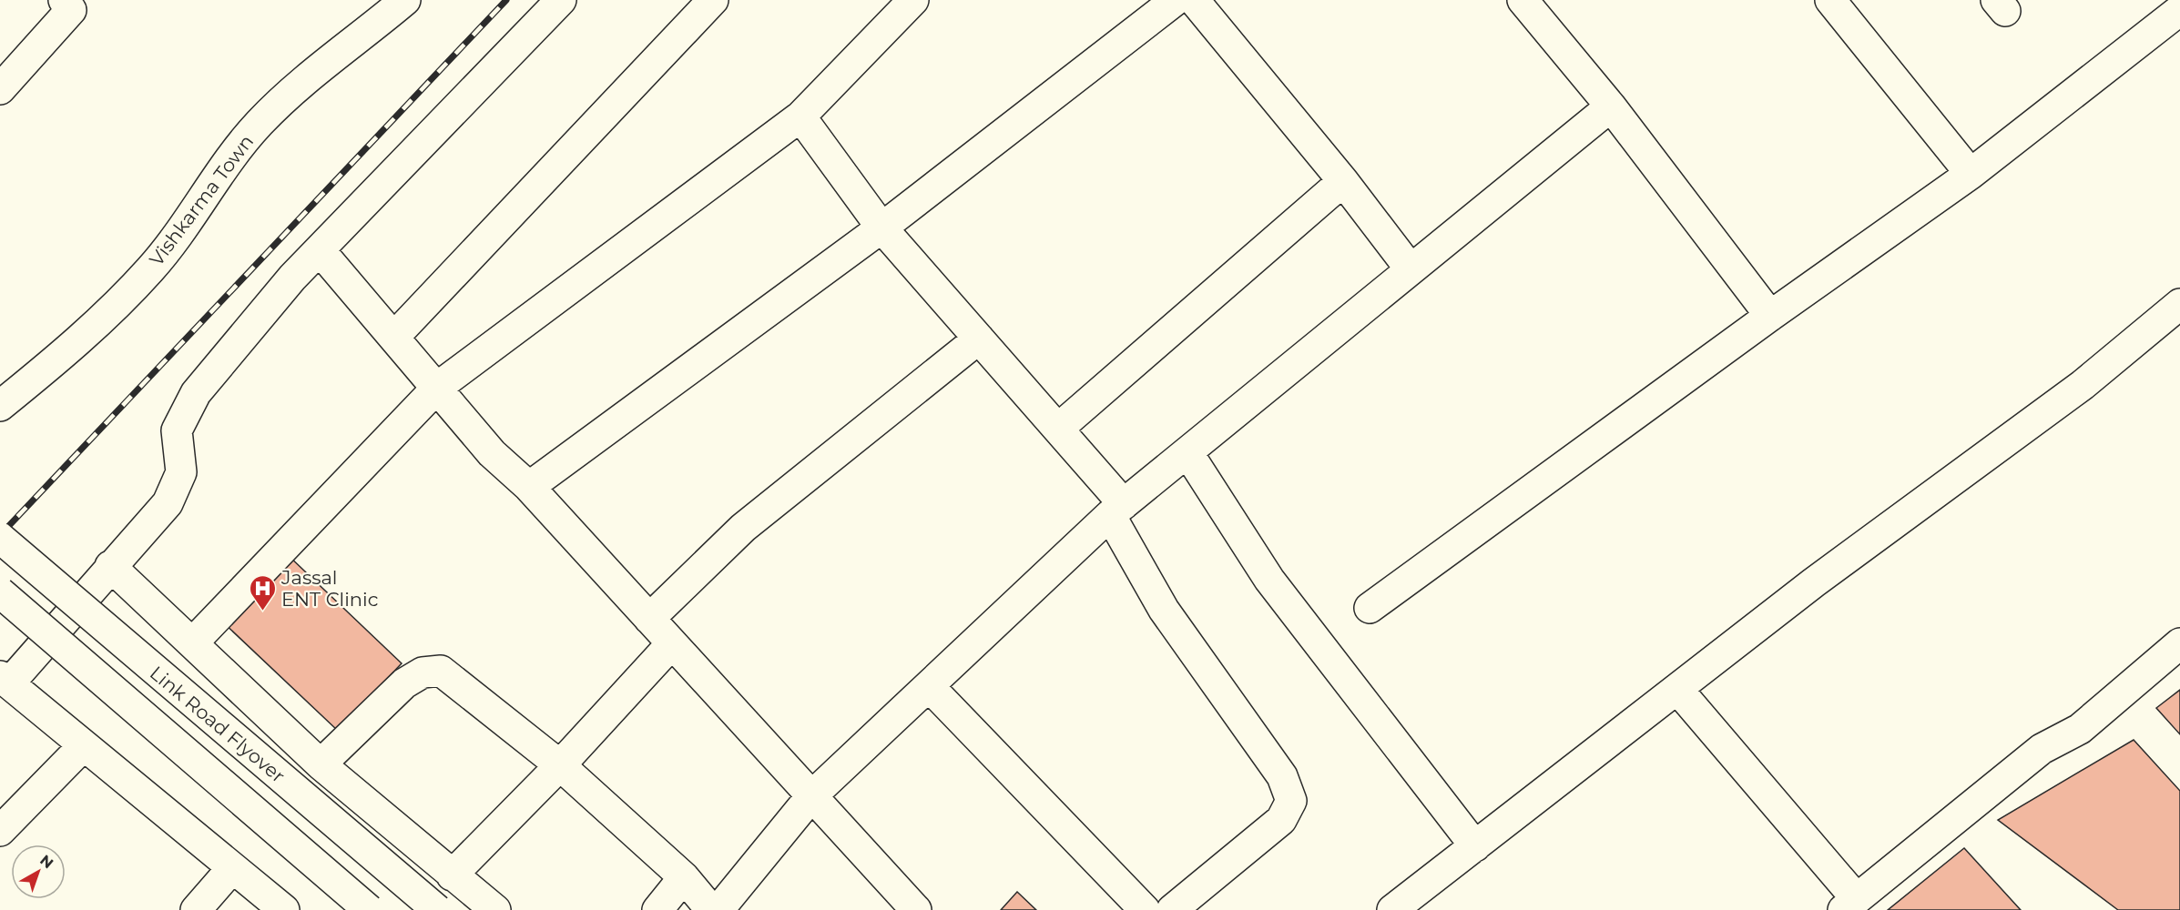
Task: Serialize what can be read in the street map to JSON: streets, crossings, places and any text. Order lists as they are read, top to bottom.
{
  "streets": {
    "street": ["Vishkarma Town", "Link Road Flyover"]
  },
  "places": {
    "hospital": ["Jassal ENT Clinic"]
  },
  "north": "top right"
}
